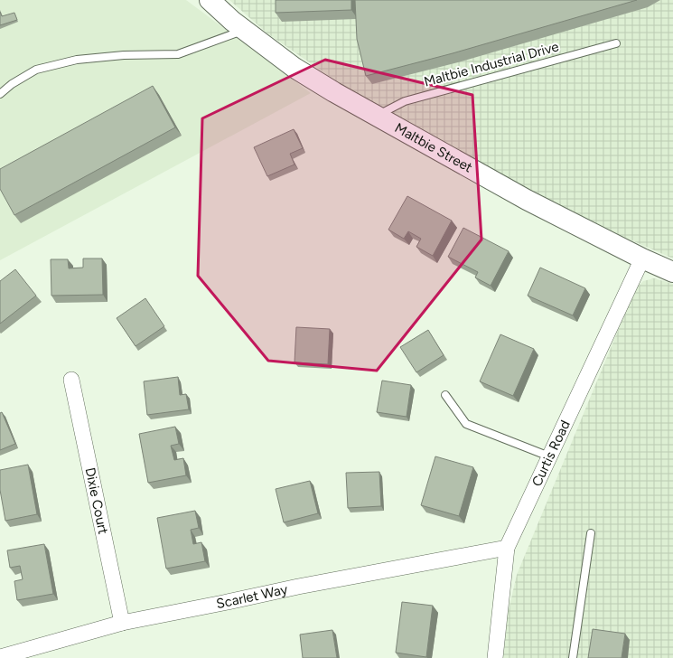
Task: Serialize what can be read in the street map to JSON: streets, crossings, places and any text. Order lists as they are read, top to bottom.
{
  "streets": {
    "street": [
      "Maltbie Street",
      "Curtis Road",
      "Dixie Court",
      "Scarlet Way"
    ],
    "lane": ["Maltbie Industrial Drive"]
  },
  "crossings": [
    ["Maltbie Industrial Drive", "Maltbie Street"],
    ["Maltbie Street", "Curtis Road"],
    ["Curtis Road", "Scarlet Way"],
    ["Dixie Court", "Scarlet Way"]
  ]
}
